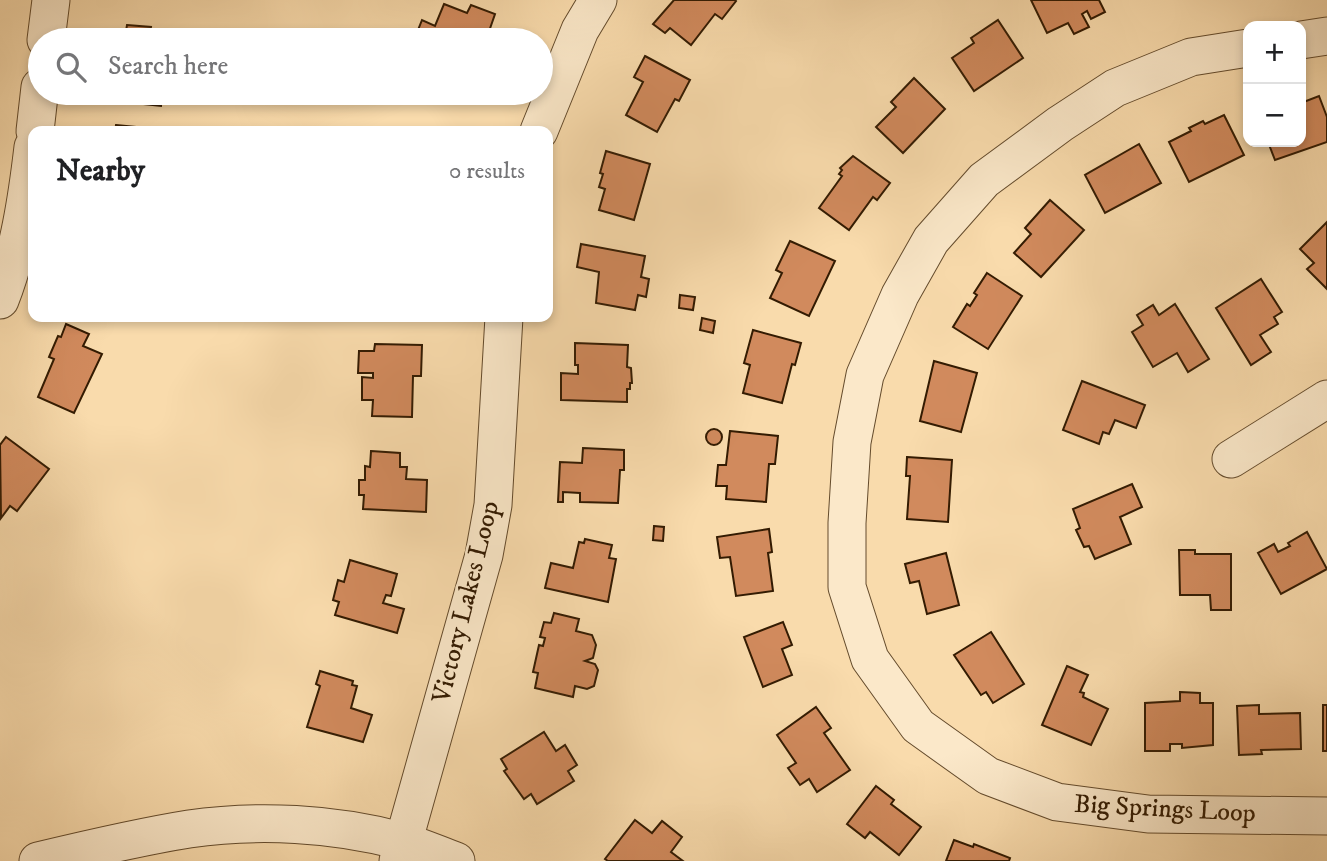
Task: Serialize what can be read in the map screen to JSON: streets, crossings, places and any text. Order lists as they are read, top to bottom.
{
  "streets": {
    "street": ["Victory Lakes Loop", "Big Springs Loop"]
  },
  "page": {
    "map_buttons": ["+", "−"],
    "search": "Search here",
    "heading": ["Nearby", "0 results"]
  }
}
